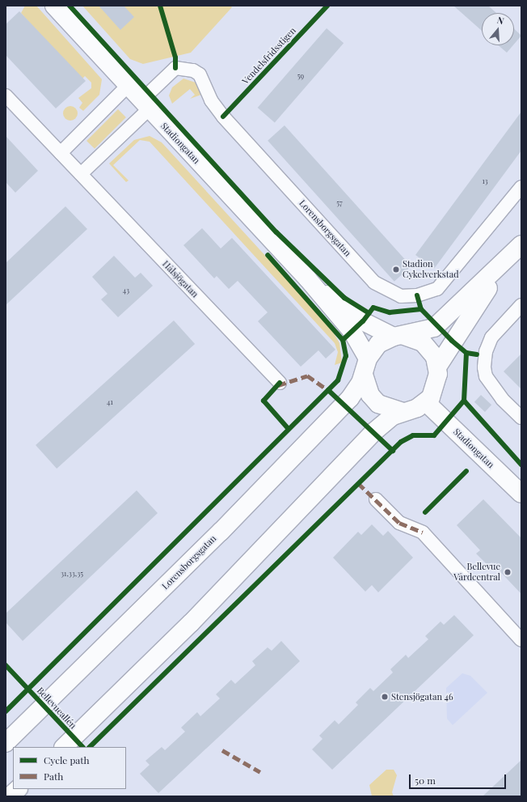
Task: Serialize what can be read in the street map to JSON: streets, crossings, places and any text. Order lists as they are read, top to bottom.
{
  "streets": {
    "main road": ["Stadiongatan", "Lorensborgsgatan"],
    "street": ["Hålsjögatan"],
    "cycle path": ["Vendelsfridsstigen", "Bellevueallén"]
  },
  "crossings": [
    ["Stadiongatan", "Lorensborgsgatan"]
  ],
  "places": ["Stadion Cykelverkstad", "Bellevue Vårdcentral", "Stensjögatan 46"],
  "house_numbers": [
    "59",
    "13",
    "57",
    "43",
    "41",
    "31,33,35"
  ],
  "legend": ["Cycle path", "Path"],
  "scale_bar": "50 m",
  "north": "top"
}
